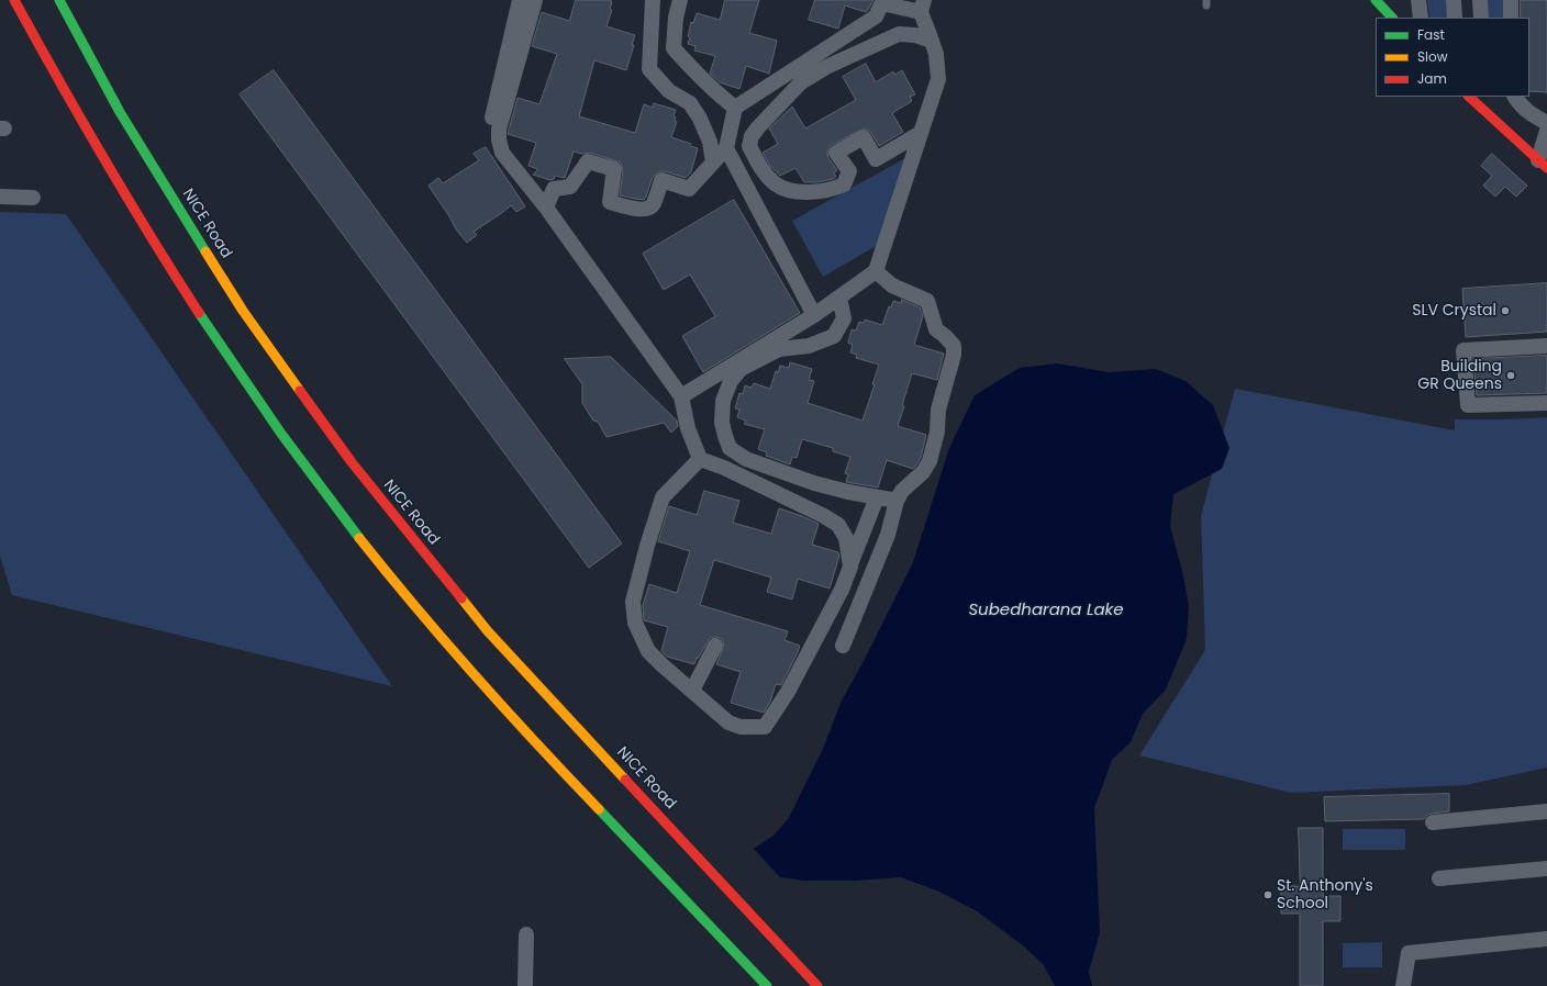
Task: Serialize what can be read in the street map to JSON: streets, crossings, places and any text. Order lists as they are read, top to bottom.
{
  "streets": {
    "main road": ["NICE Road"]
  },
  "water": ["Subedharana Lake"],
  "places": ["SLV Crystal", "Building GR Queens", "St. Anthony's School"],
  "legend": ["Fast", "Slow", "Jam"]
}
